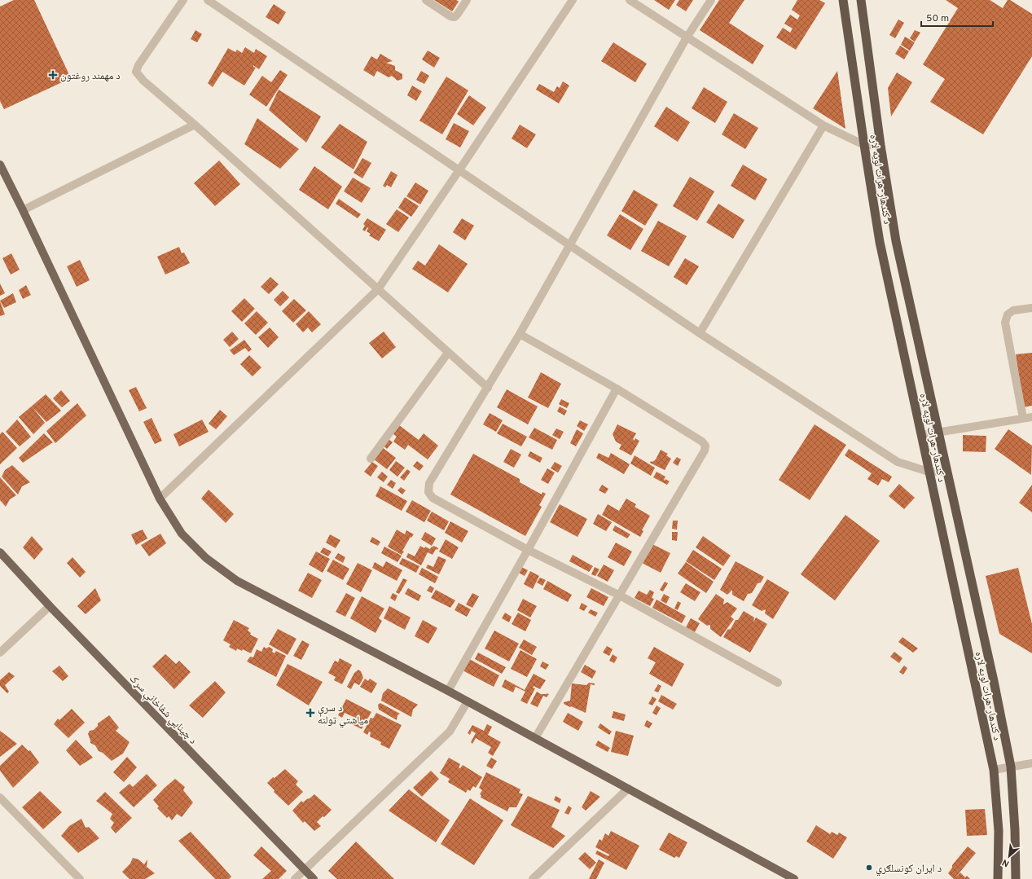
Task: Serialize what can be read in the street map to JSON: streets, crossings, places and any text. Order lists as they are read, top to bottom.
{
  "streets": {
    "highway": ["د کندهار-هرات لويه لاره"],
    "main road": ["د چينايي شفاخانې سړک"]
  },
  "places": {
    "health": ["د مهمند روغتون", "د سرې مياشتي ټولنه"],
    "other": ["د ايران کونسلګري"]
  },
  "scale_bar": "50 m",
  "north": "bottom left"
}
